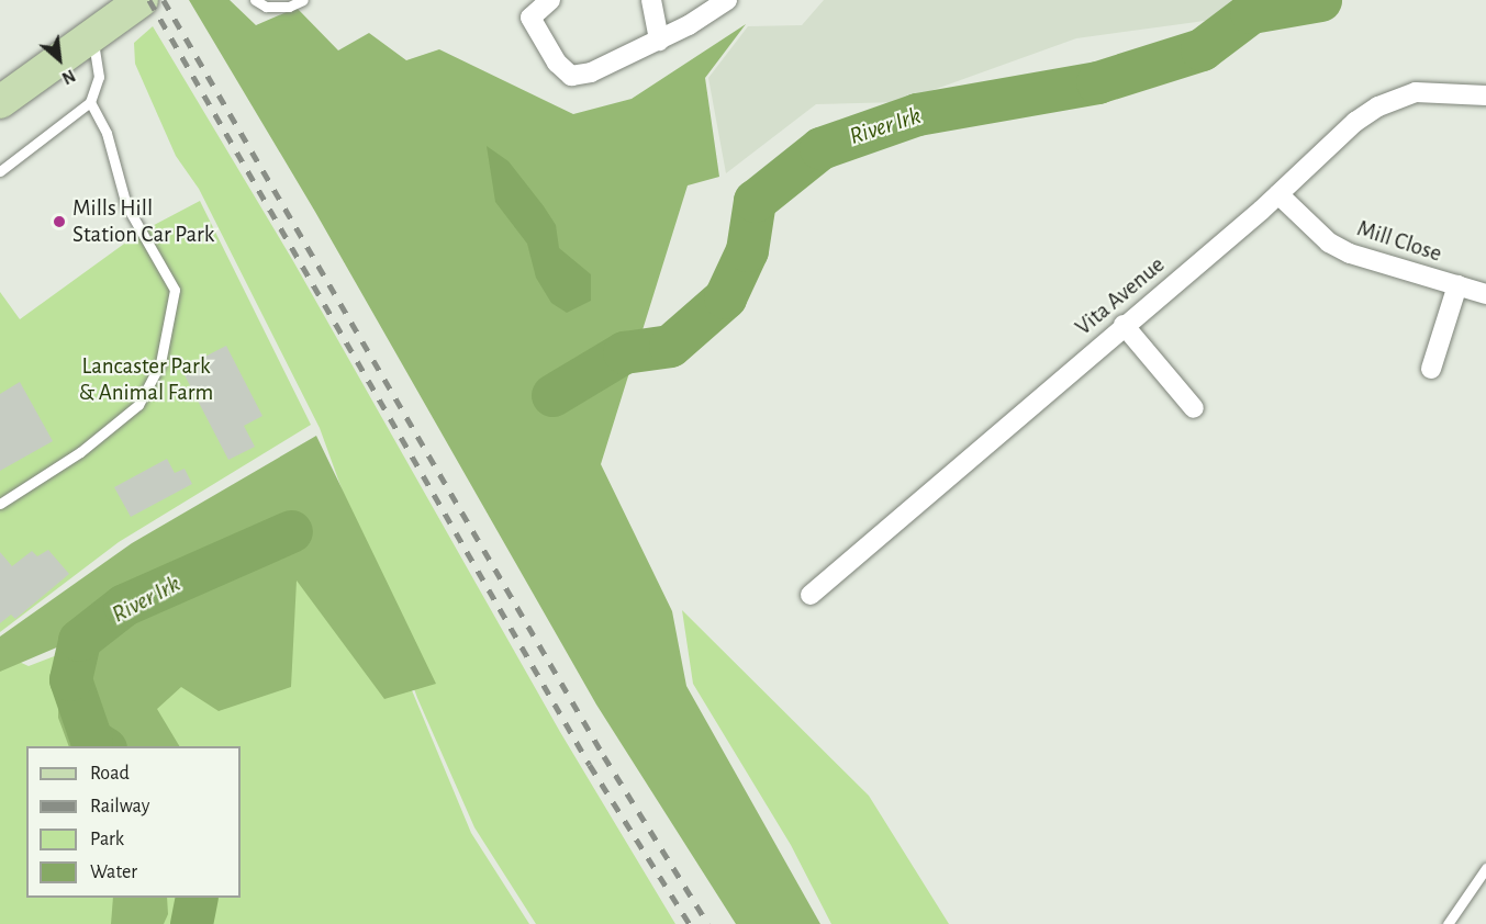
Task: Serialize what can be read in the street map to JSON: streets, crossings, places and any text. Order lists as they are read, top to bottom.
{
  "streets": {
    "street": ["Mill Close", "Vita Avenue"]
  },
  "crossings": [
    ["Mill Close", "Vita Avenue"]
  ],
  "water": ["River Irk"],
  "parks": ["Lancaster Park & Animal Farm"],
  "places": ["Mills Hill Station Car Park"],
  "legend": [
    "Road",
    "Railway",
    "Park",
    "Water"
  ],
  "north": "bottom right"
}
